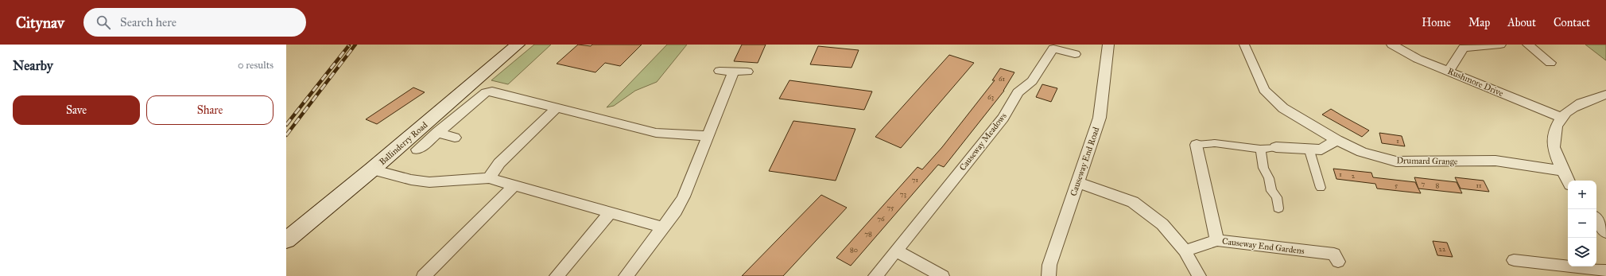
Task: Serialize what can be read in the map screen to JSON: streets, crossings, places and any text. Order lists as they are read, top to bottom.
{
  "streets": {
    "main road": ["Ballinderry Road"],
    "street": [
      "Rushmore Drive",
      "Causeway Meadows",
      "Drumard Grange",
      "Causeway End Road",
      "Causeway End Gardens"
    ]
  },
  "house_numbers": [
    "61",
    "63",
    "1",
    "1",
    "2",
    "71",
    "7",
    "5",
    "8",
    "11",
    "73",
    "75",
    "76",
    "78",
    "22",
    "80"
  ],
  "page": {
    "header": "Citynav",
    "search": "Search here",
    "nav": [
      "Home",
      "Map",
      "About",
      "Contact"
    ],
    "heading": ["Nearby", "0 results"],
    "buttons": ["Save", "Share"],
    "map_buttons": ["+", "−"]
  }
}
